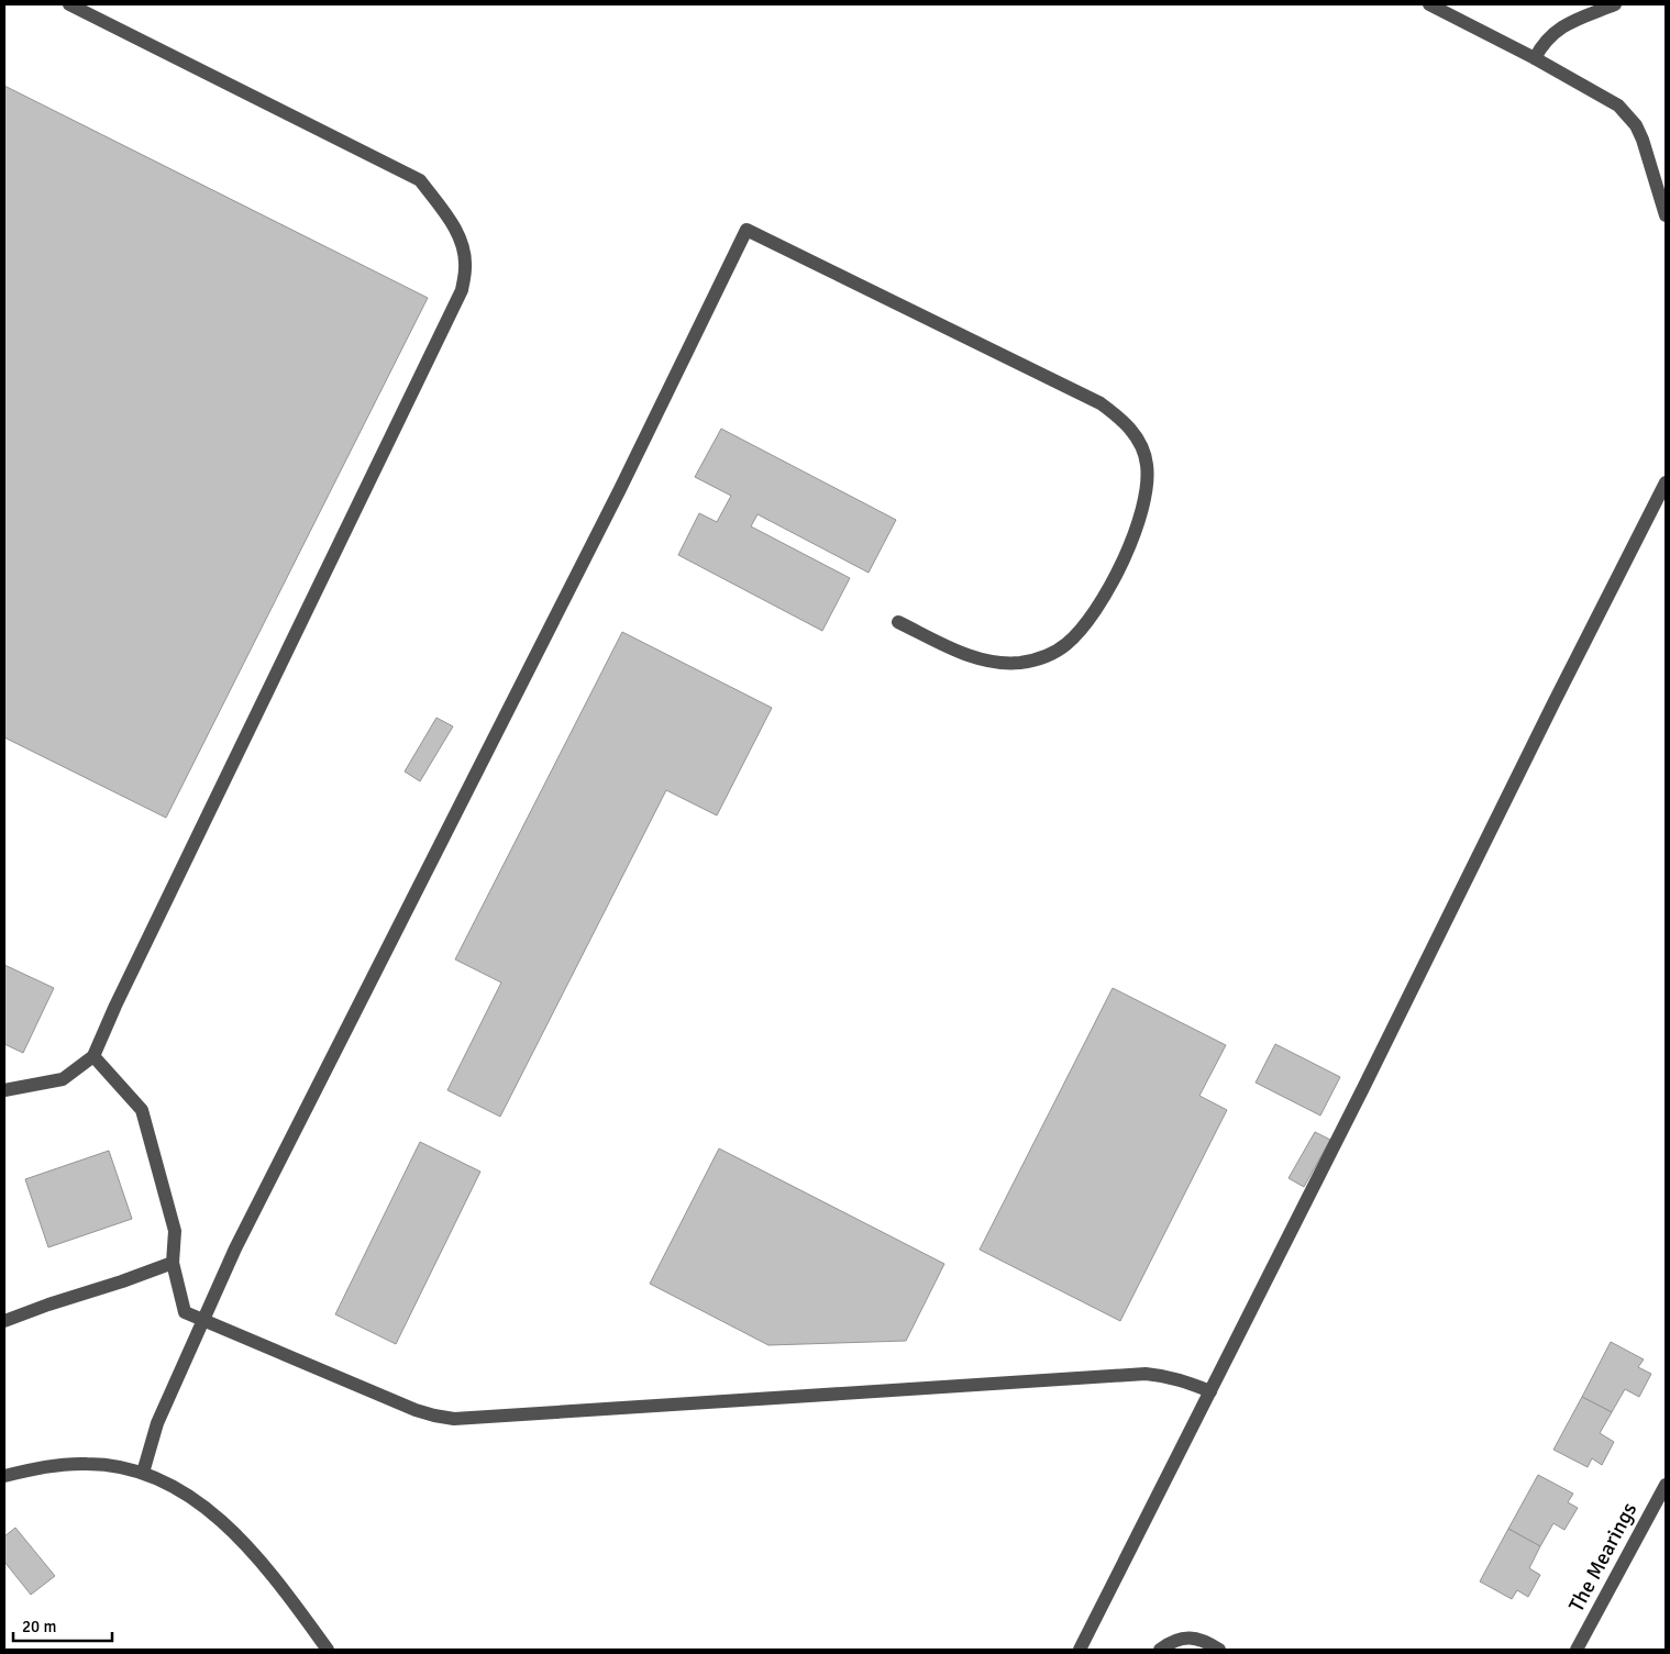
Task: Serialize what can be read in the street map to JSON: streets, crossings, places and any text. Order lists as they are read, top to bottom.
{
  "streets": {
    "street": ["The Mearings"]
  },
  "scale_bar": "20 m"
}
